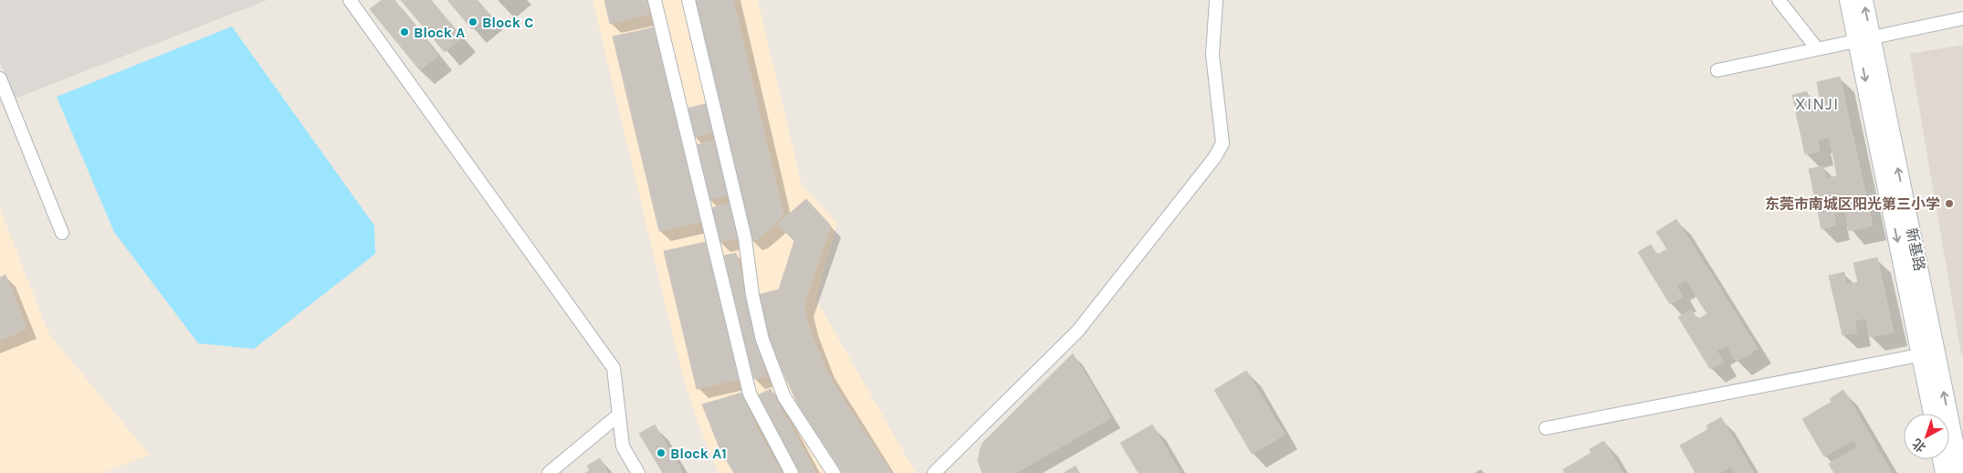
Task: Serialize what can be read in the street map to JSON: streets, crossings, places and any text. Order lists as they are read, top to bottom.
{
  "streets": {
    "street": ["新基路"]
  },
  "districts": ["XINJI"],
  "places": [
    "Block C",
    "Block A",
    "东莞市南城区阳光第三小学",
    "Block A1"
  ],
  "north": "bottom left"
}
